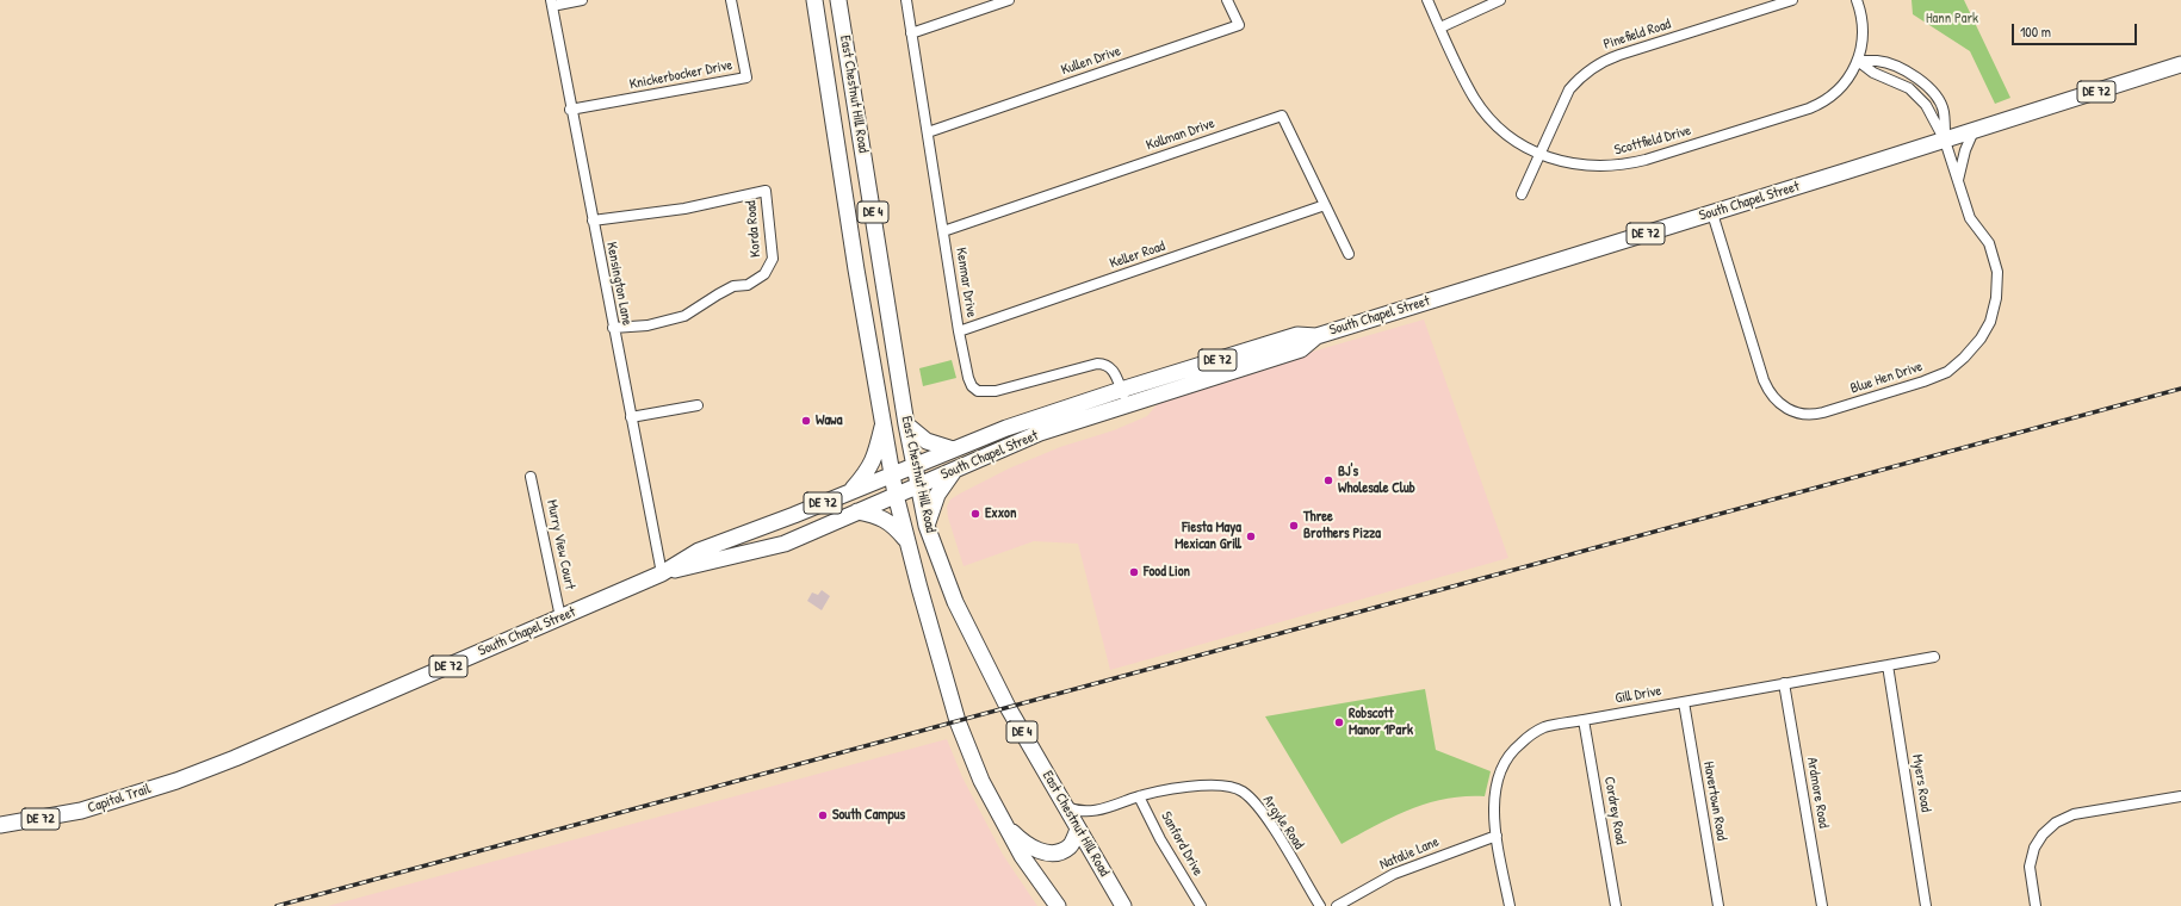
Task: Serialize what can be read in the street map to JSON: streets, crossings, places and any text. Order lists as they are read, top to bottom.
{
  "streets": {
    "main road": [
      "DE 72",
      "East Chestnut Hill Road",
      "South Chapel Street",
      "DE 4",
      "Capitol Trail"
    ],
    "street": [
      "Pinefield Road",
      "Kullen Drive",
      "Knickerbocker Drive",
      "Kollman Drive",
      "Scottfield Drive",
      "Korda Road",
      "Keller Road",
      "Kenmar Drive",
      "Kensington Lane",
      "Blue Hen Drive",
      "Murry View Court",
      "Gill Drive",
      "Myers Road",
      "Ardmore Road",
      "Havertown Road",
      "Cordrey Road",
      "Argyle Road",
      "Sanford Drive",
      "Natalie Lane"
    ]
  },
  "crossings": [
    ["Pinefield Road", "Scottfield Drive"],
    ["Kullen Drive", "Kenmar Drive"],
    ["Knickerbocker Drive", "Kensington Lane"],
    ["East Chestnut Hill Road", "South Chapel Street"],
    ["East Chestnut Hill Road", "Argyle Road"],
    ["Kollman Drive", "Keller Road"],
    ["Kollman Drive", "Kenmar Drive"],
    ["Scottfield Drive", "Blue Hen Drive"],
    ["South Chapel Street", "Kenmar Drive"],
    ["South Chapel Street", "Kensington Lane"],
    ["South Chapel Street", "Blue Hen Drive"],
    ["South Chapel Street", "Murry View Court"],
    ["South Chapel Street", "Capitol Trail"],
    ["Korda Road", "Kensington Lane"],
    ["Keller Road", "Kenmar Drive"],
    ["Gill Drive", "Myers Road"],
    ["Gill Drive", "Ardmore Road"],
    ["Gill Drive", "Havertown Road"],
    ["Gill Drive", "Cordrey Road"],
    ["Gill Drive", "Natalie Lane"],
    ["Argyle Road", "Sanford Drive"]
  ],
  "parks": ["Hann Park"],
  "places": [
    "Wawa",
    "BJ's Wholesale Club",
    "Exxon",
    "Three Brothers Pizza",
    "Fiesta Maya Mexican Grill",
    "Food Lion",
    "Robscott Manor 1Park",
    "South Campus"
  ],
  "scale_bar": "100 m"
}
